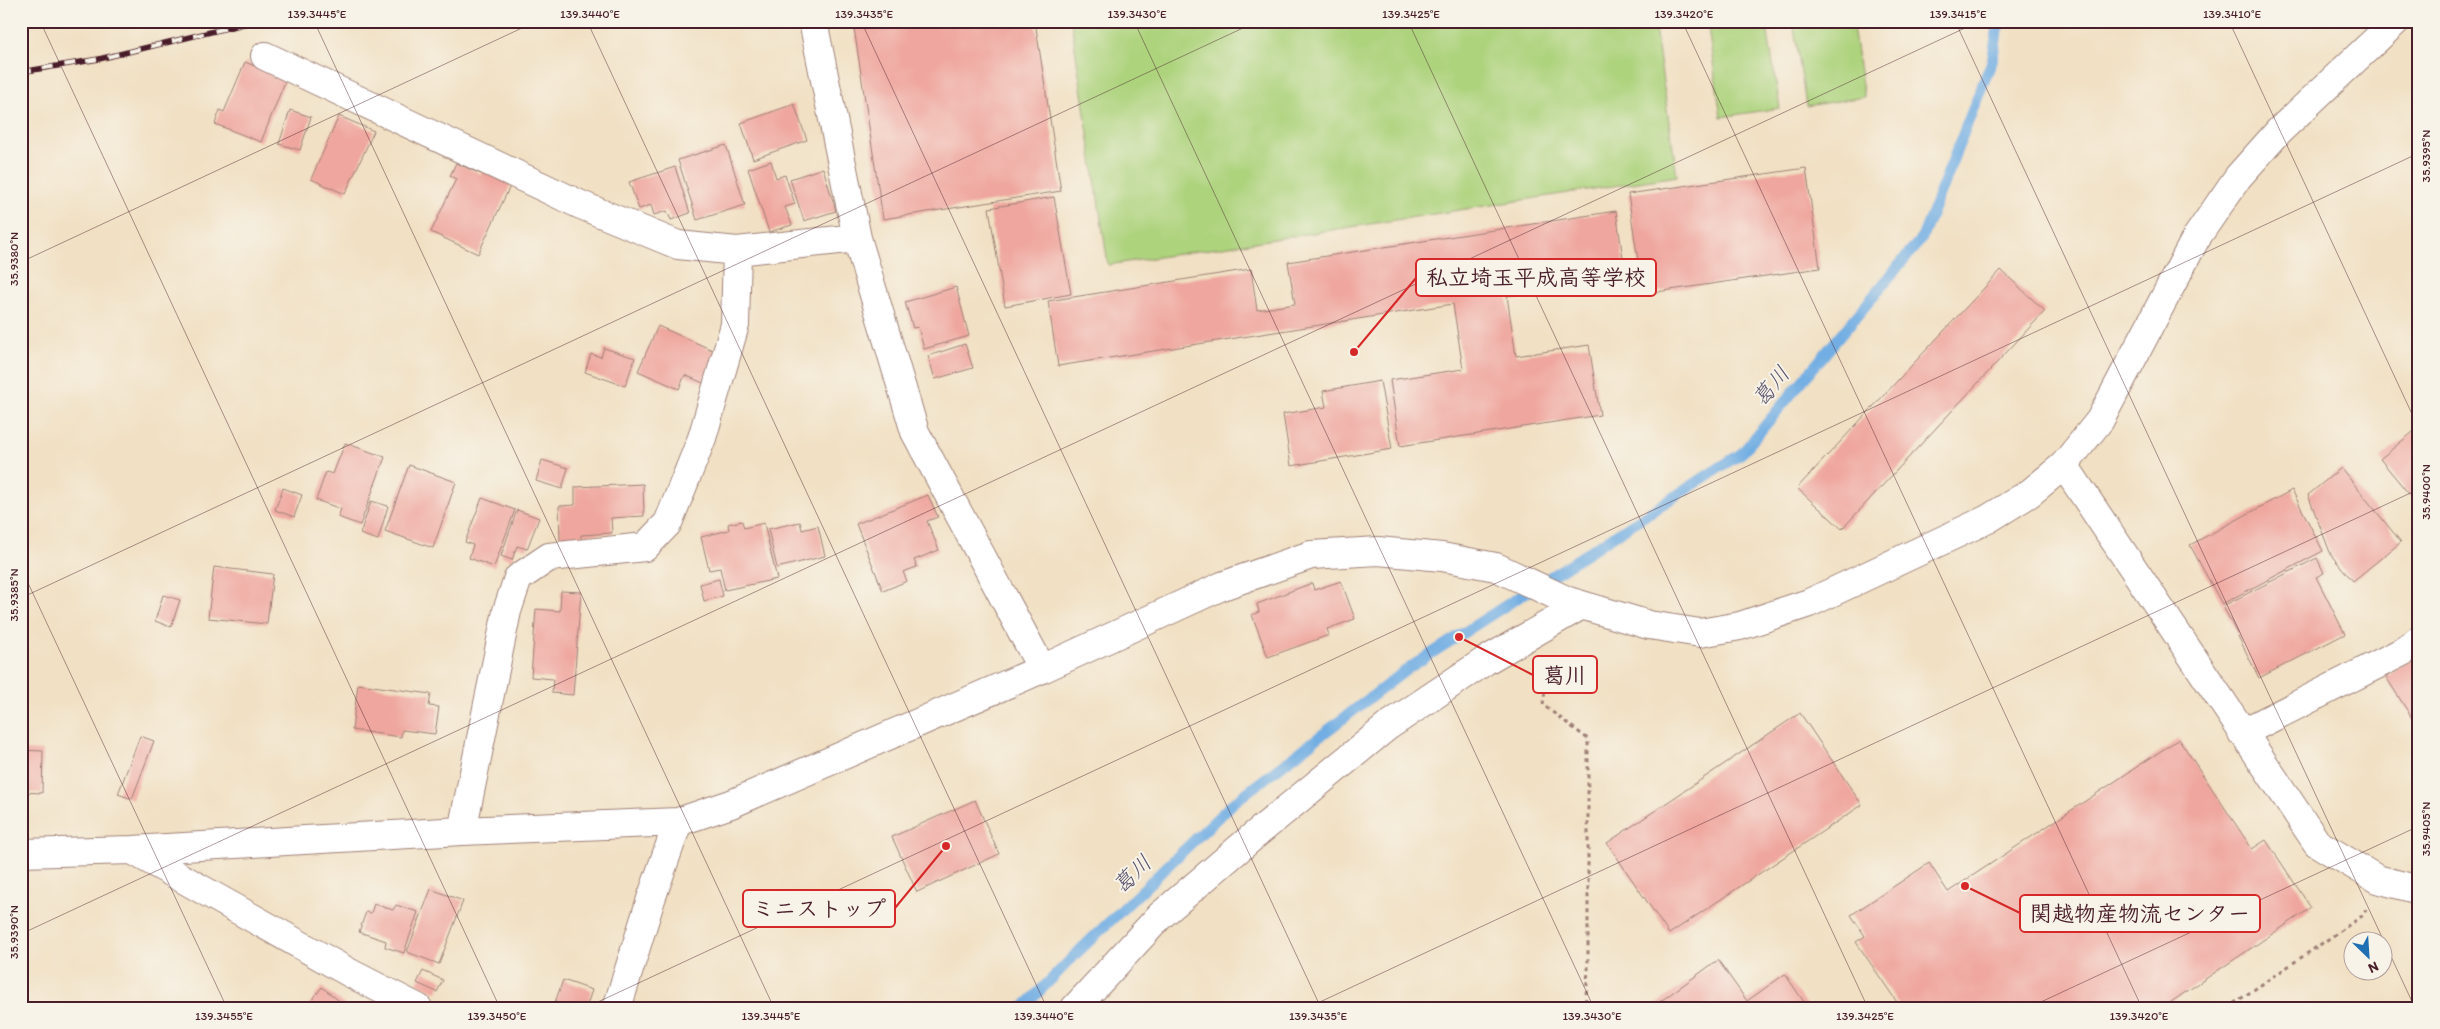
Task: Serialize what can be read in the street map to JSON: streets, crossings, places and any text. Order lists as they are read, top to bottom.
{
  "water": ["葛川"],
  "places": [
    "私立埼玉平成高等学校",
    "葛川",
    "ミニストップ",
    "関越物産物流センター"
  ],
  "north": "bottom right",
  "coordinates": [
    "139.3445°E",
    "139.3440°E",
    "139.3435°E",
    "139.3430°E",
    "139.3425°E",
    "139.3420°E",
    "139.3415°E",
    "139.3410°E",
    "35.9395°N",
    "35.9380°N",
    "35.9400°N",
    "35.9385°N",
    "35.9405°N",
    "35.9390°N",
    "139.3455°E",
    "139.3450°E"
  ]
}
